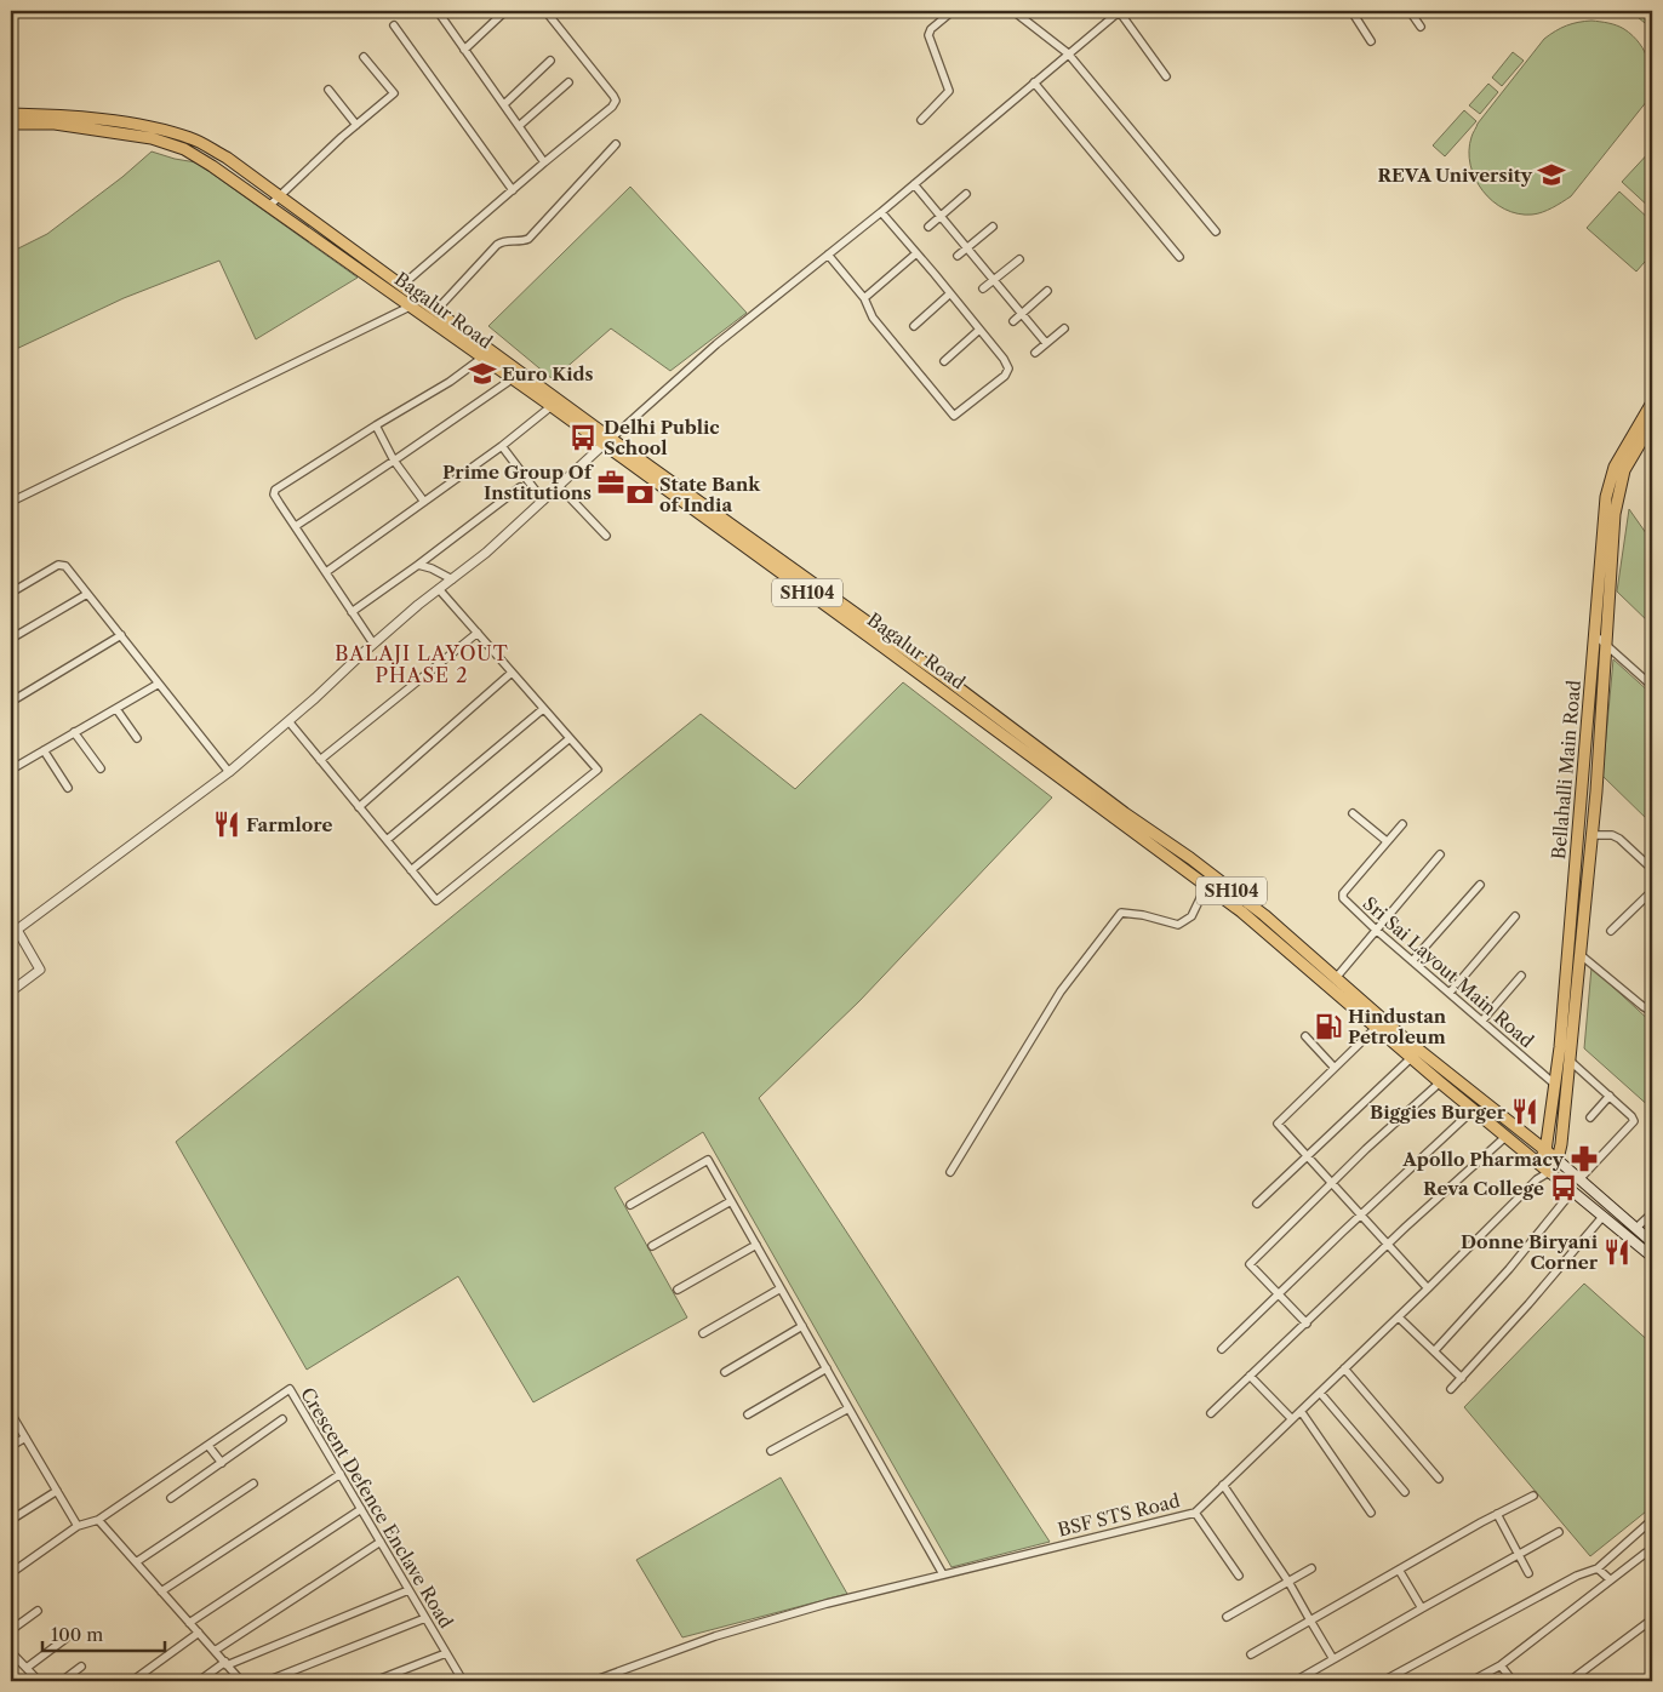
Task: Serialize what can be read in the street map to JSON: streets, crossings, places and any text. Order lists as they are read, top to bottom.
{
  "streets": {
    "main road": ["Bagalur Road", "SH104", "Bellahalli Main Road"],
    "street": ["Sri Sai Layout Main Road", "Crescent Defence Enclave Road", "BSF STS Road"]
  },
  "crossings": [
    ["Bagalur Road", "Bellahalli Main Road"],
    ["Bagalur Road", "BSF STS Road"],
    ["Bellahalli Main Road", "Sri Sai Layout Main Road"]
  ],
  "districts": ["BALAJI LAYOUT PHASE 2"],
  "places": {
    "school or university": ["REVA University", "Euro Kids"],
    "bus stop": ["Delhi Public School", "Reva College"],
    "office": ["Prime Group Of Institutions"],
    "bank": ["State Bank of India"],
    "restaurant": ["Farmlore", "Biggies Burger", "Donne Biryani Corner"],
    "fuel station": ["Hindustan Petroleum"],
    "pharmacy": ["Apollo Pharmacy"]
  },
  "scale_bar": "100 m"
}
